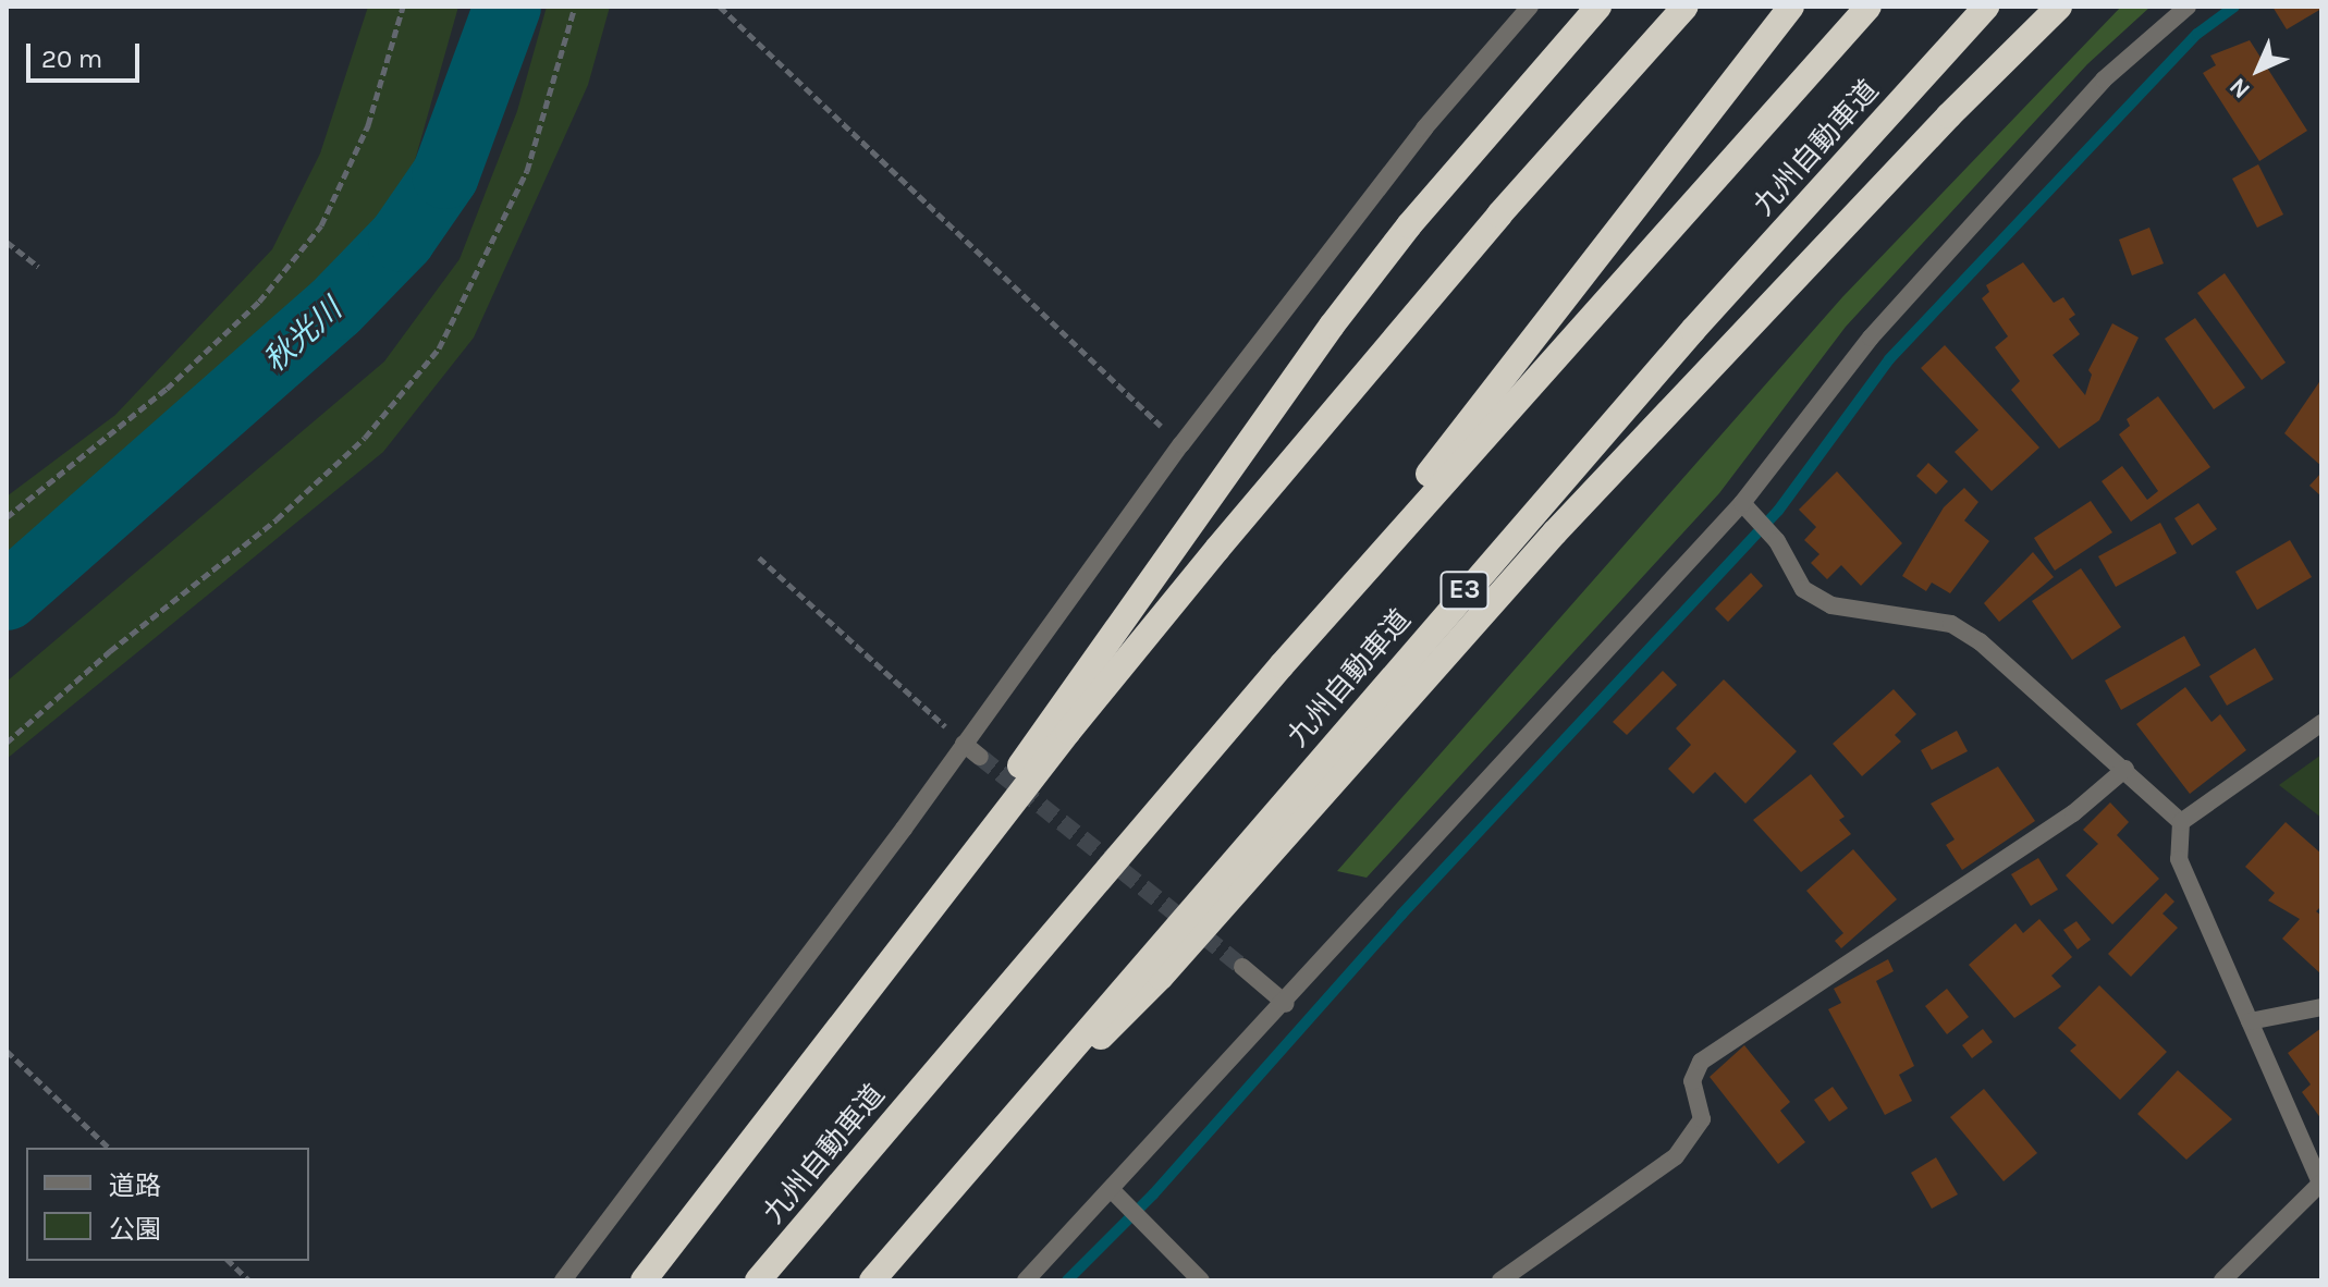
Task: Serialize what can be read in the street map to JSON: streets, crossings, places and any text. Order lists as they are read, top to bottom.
{
  "streets": {
    "highway": ["九州自動車道", "E3"]
  },
  "water": ["秋光川"],
  "legend": ["道路", "公園"],
  "scale_bar": "20 m",
  "north": "bottom left"
}
